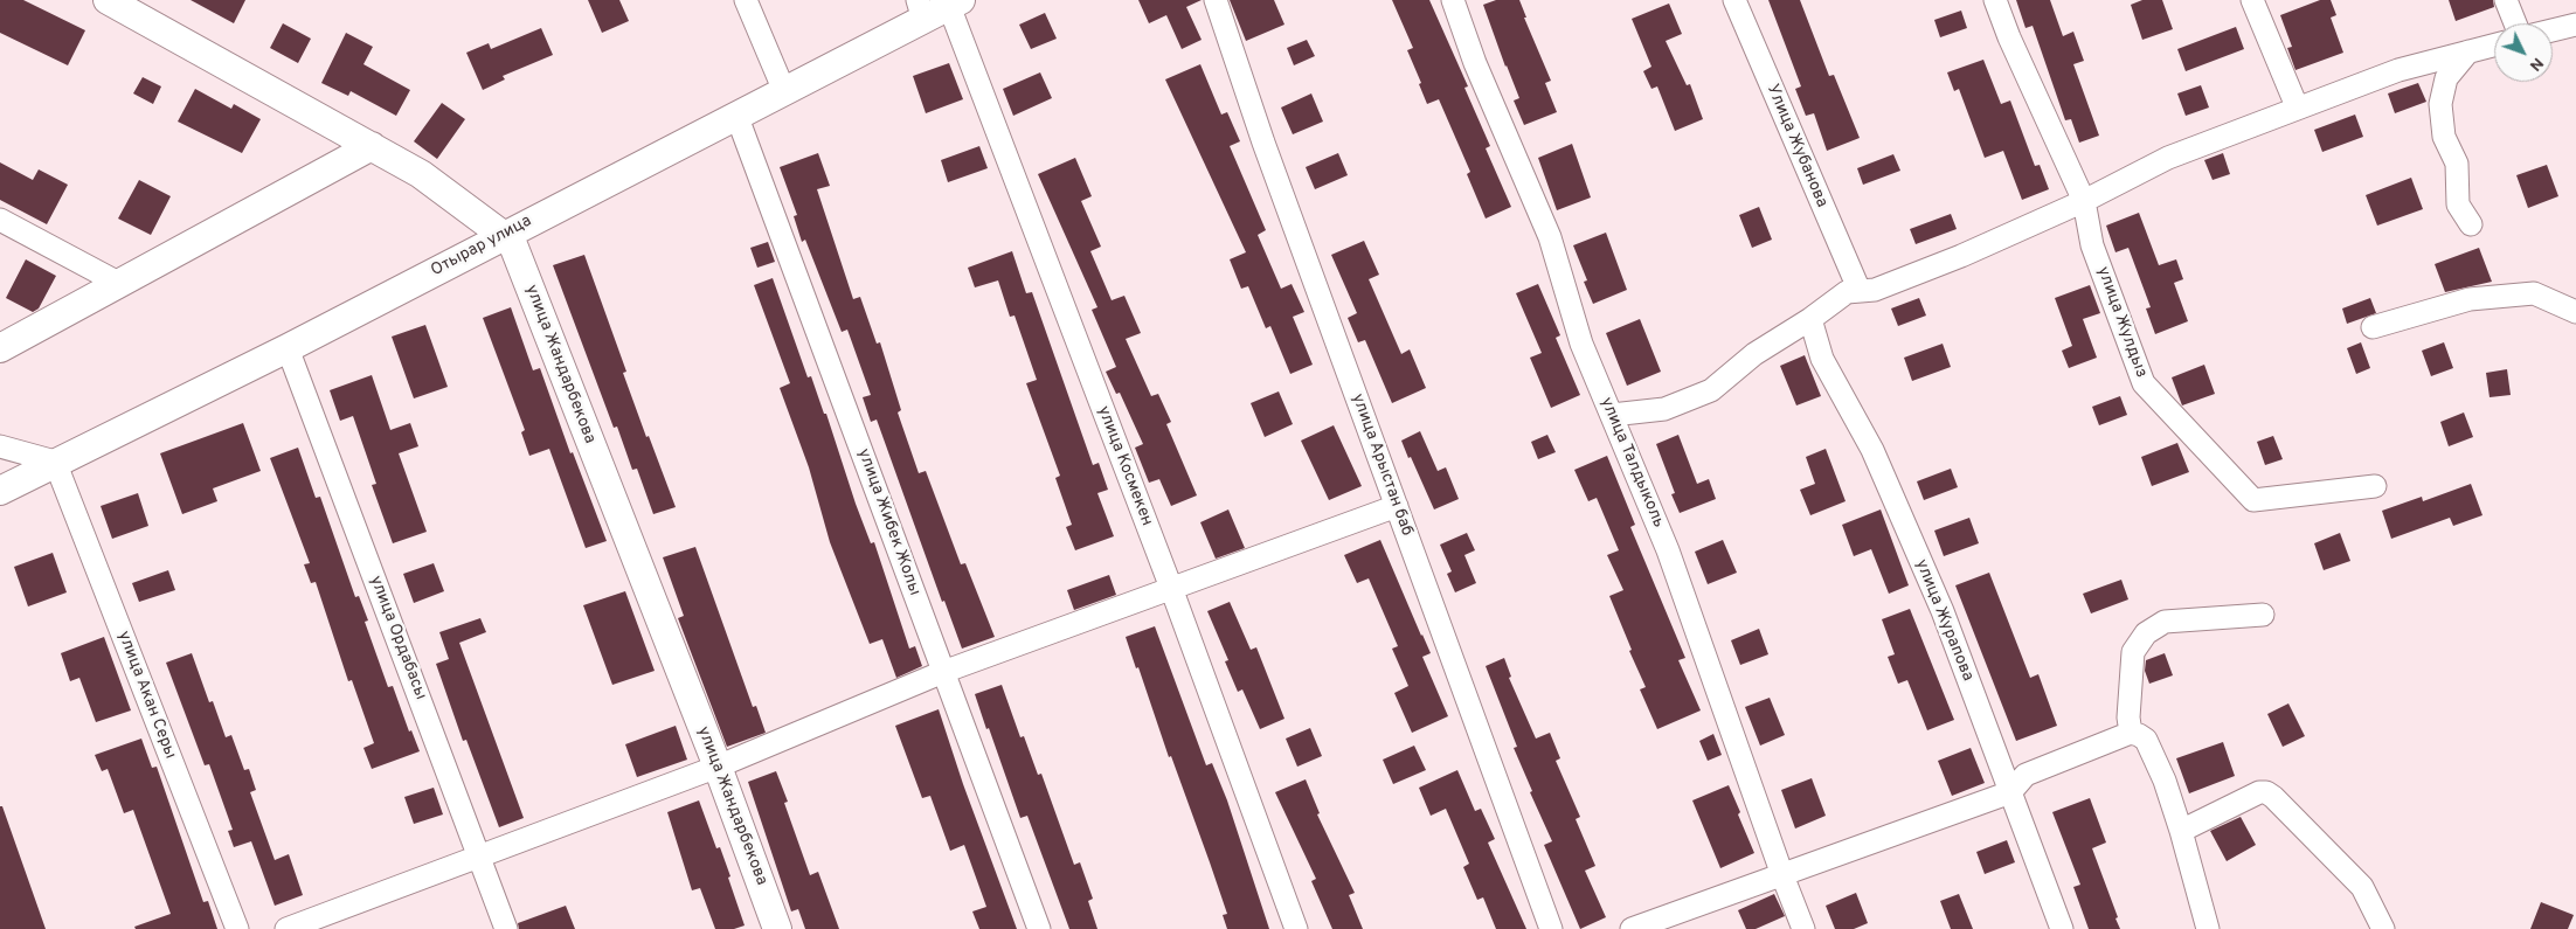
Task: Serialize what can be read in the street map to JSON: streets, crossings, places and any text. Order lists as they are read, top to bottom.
{
  "streets": {
    "street": [
      "Улица Жубанова",
      "Отырар улица",
      "улица Жулдыз",
      "улица Жандарбекова",
      "улица Талдыколь",
      "улица Арыстан баб",
      "улица Космекен",
      "улица Жибек Жолы",
      "улица Журапова",
      "улица Ордабасы",
      "улица Акан Серы"
    ]
  },
  "crossings": [
    ["Отырар улица", "улица Жандарбекова"],
    ["Отырар улица", "улица Космекен"],
    ["Отырар улица", "улица Жибек Жолы"],
    ["Отырар улица", "улица Ордабасы"],
    ["Отырар улица", "улица Акан Серы"]
  ],
  "north": "bottom right"
}
